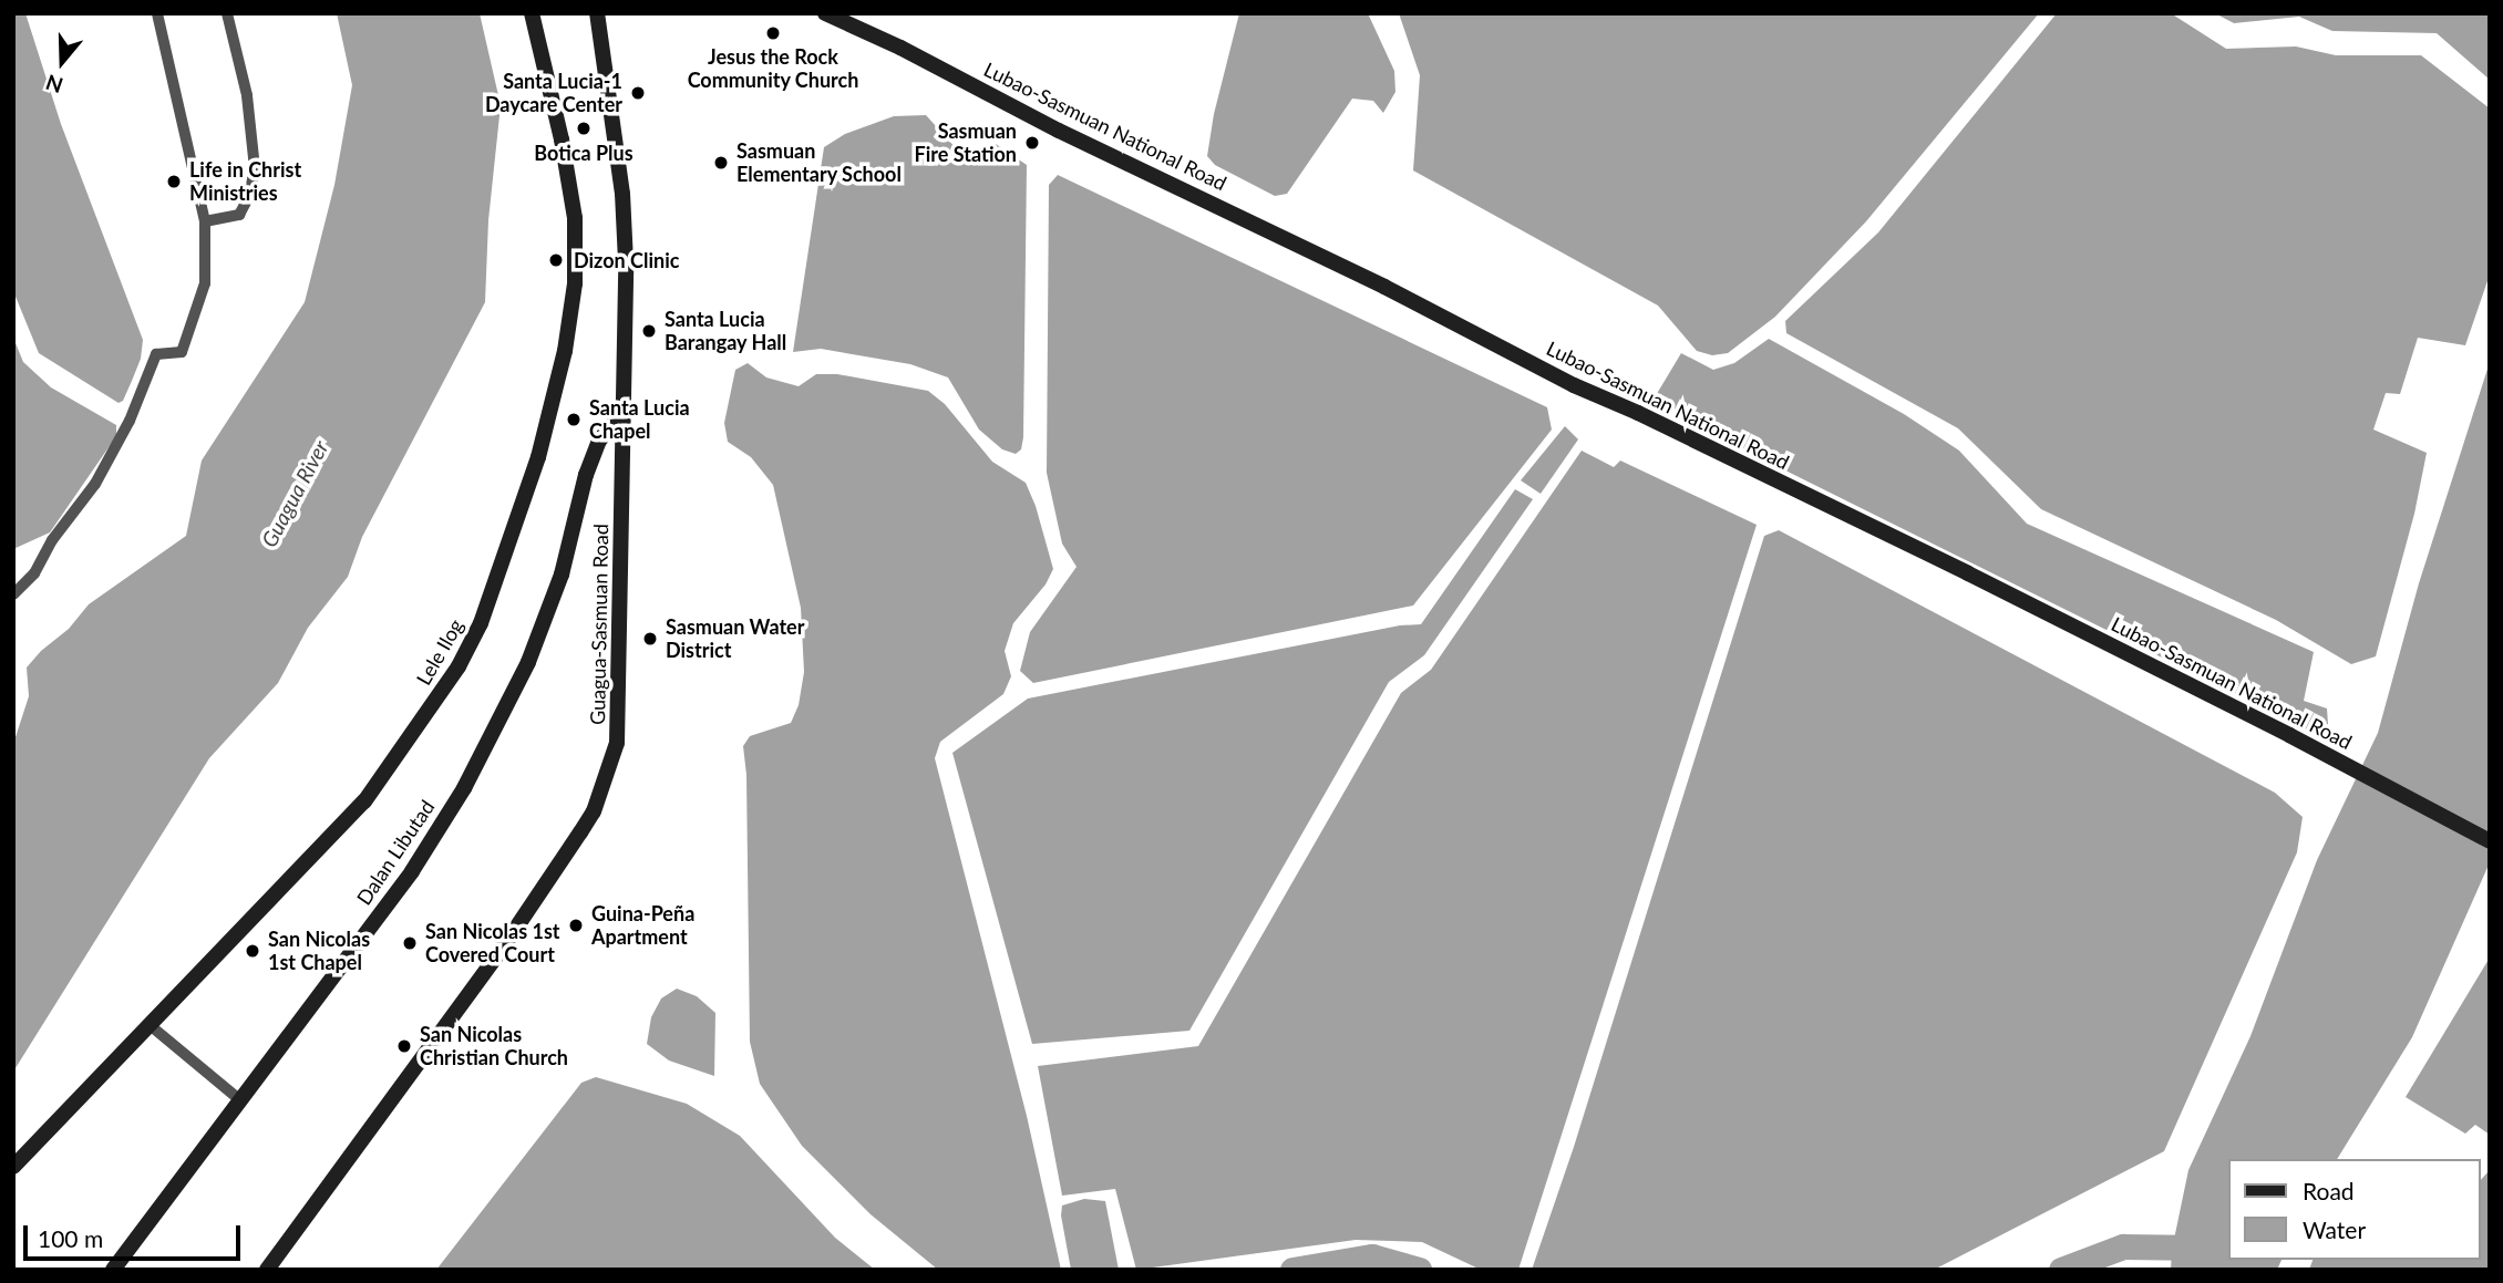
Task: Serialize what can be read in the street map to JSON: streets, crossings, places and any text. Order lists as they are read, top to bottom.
{
  "streets": {
    "main road": [
      "Lubao-Sasmuan National Road",
      "Guagua-Sasmuan Road",
      "Lele Ilog",
      "Dalan Libutad"
    ]
  },
  "crossings": [
    ["Guagua-Sasmuan Road", "Dalan Libutad"]
  ],
  "water": ["Guagua River"],
  "places": [
    "Jesus the Rock Community Church",
    "Santa Lucia-1 Daycare Center",
    "Botica Plus",
    "Sasmuan Fire Station",
    "Sasmuan Elementary School",
    "Life in Christ Ministries",
    "Dizon Clinic",
    "Santa Lucia Barangay Hall",
    "Santa Lucia Chapel",
    "Sasmuan Water District",
    "Guina-Peña Apartment",
    "San Nicolas 1st Covered Court",
    "San Nicolas 1st Chapel",
    "San Nicolas Christian Church"
  ],
  "legend": ["Road", "Water"],
  "scale_bar": "100 m",
  "north": "bottom"
}
